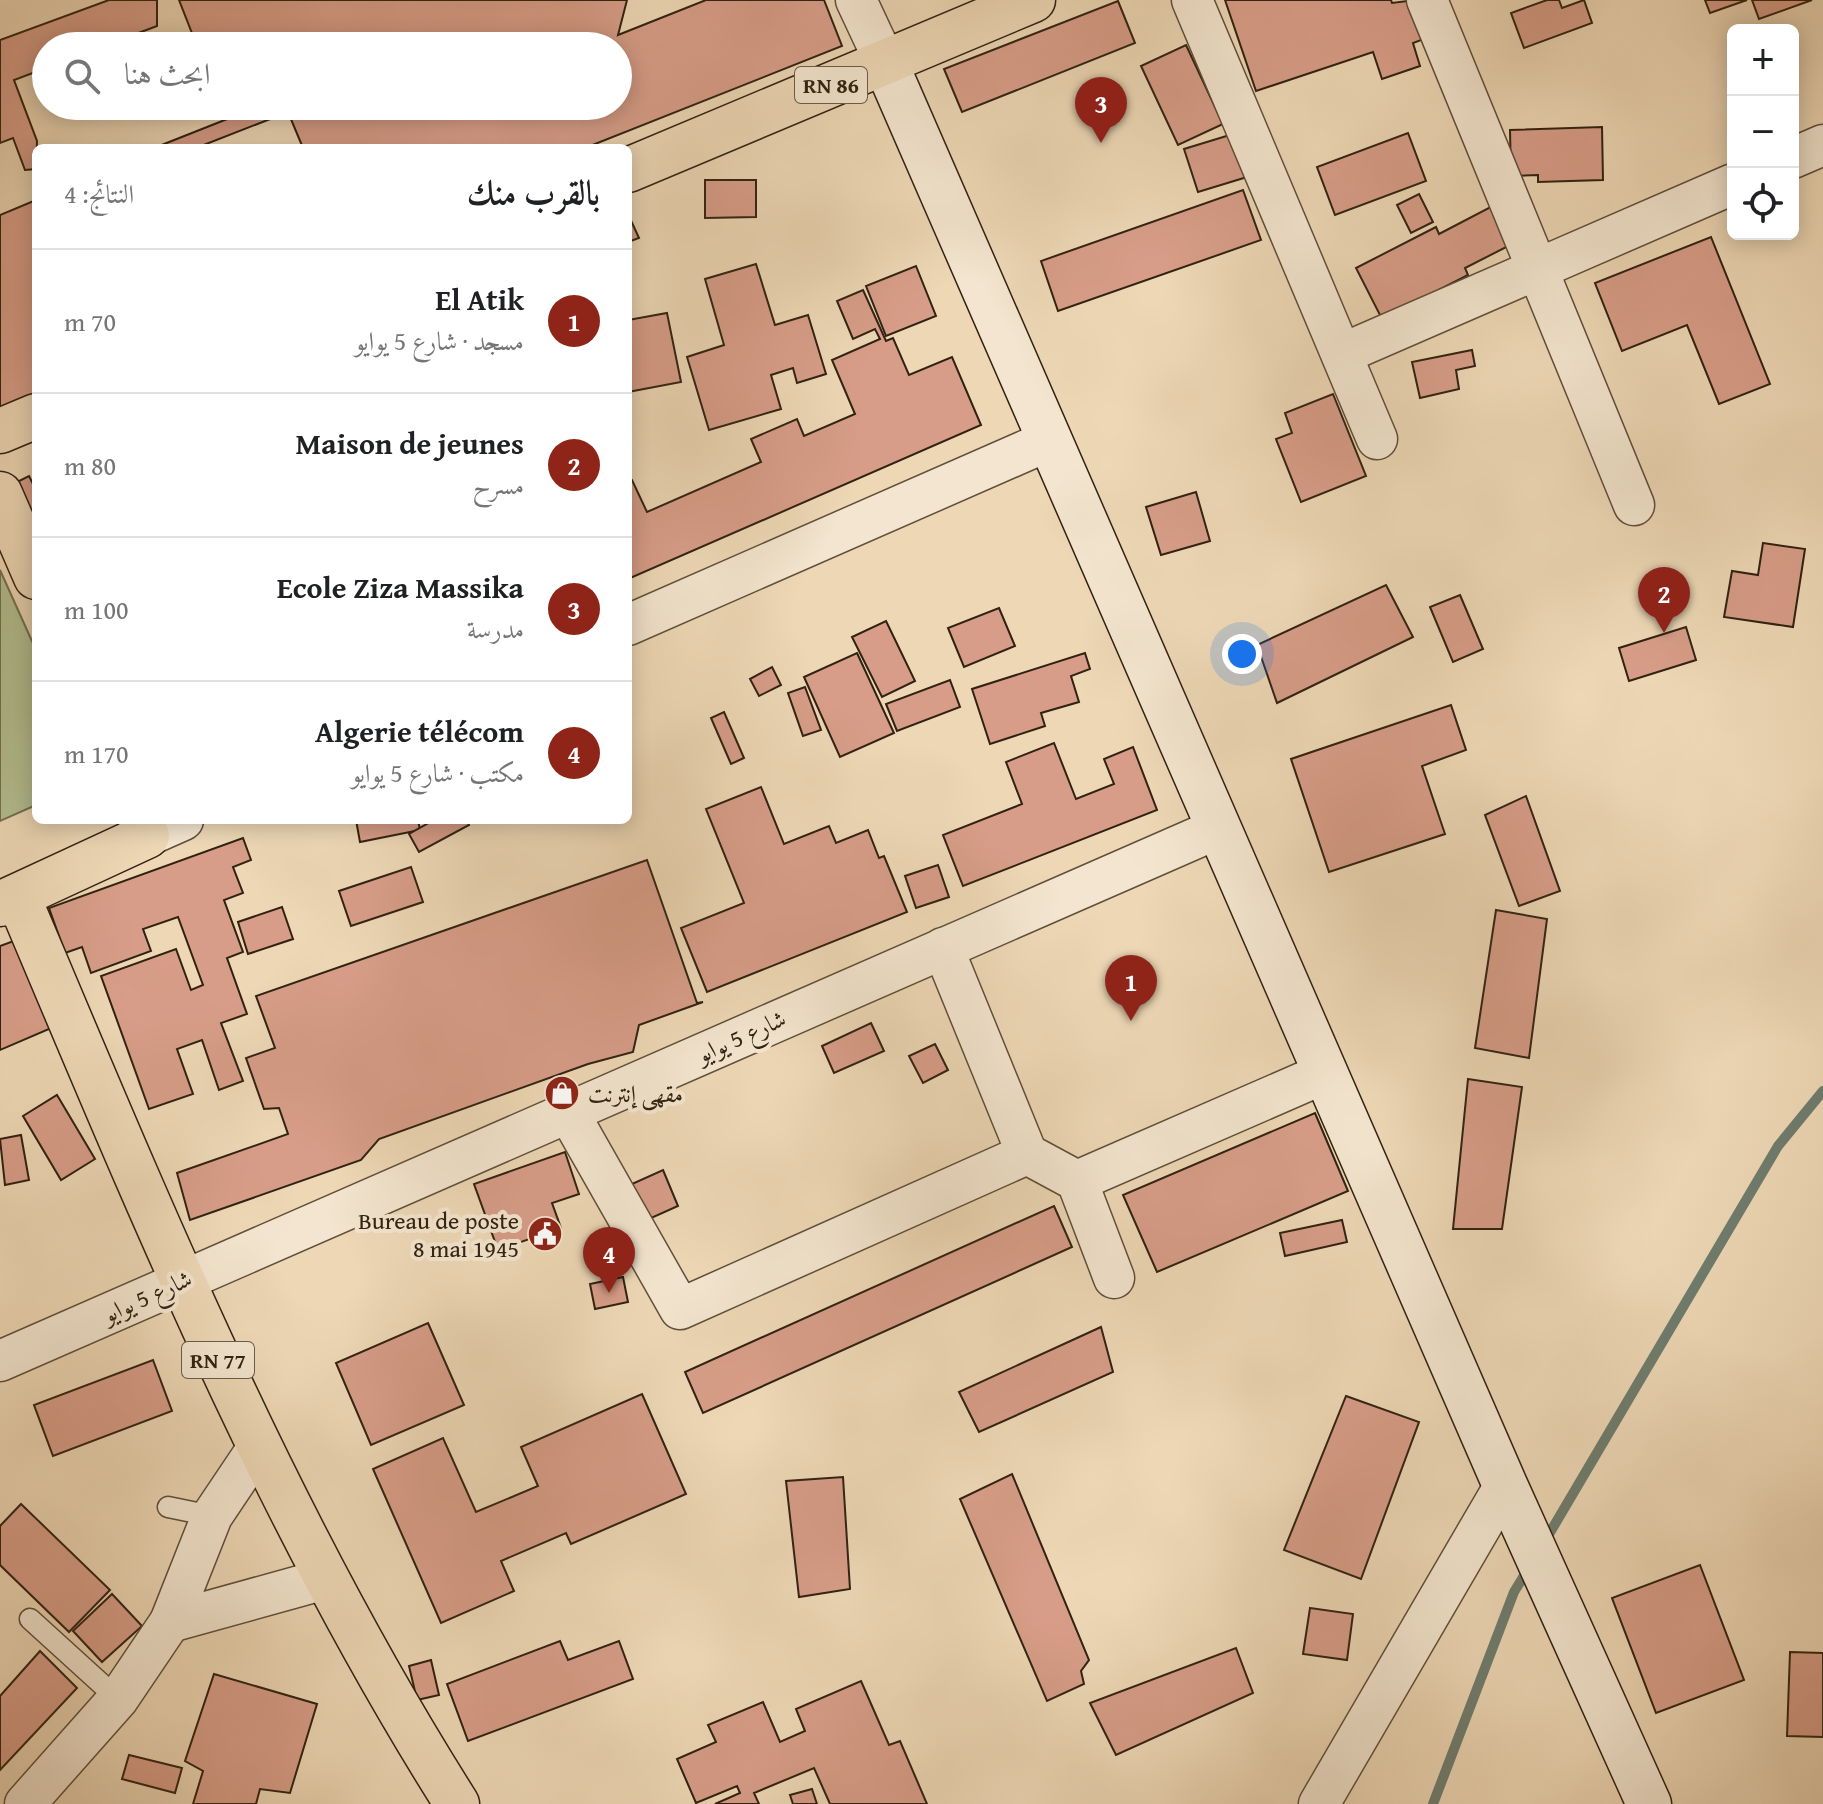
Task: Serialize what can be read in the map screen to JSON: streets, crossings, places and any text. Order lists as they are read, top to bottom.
{
  "streets": {
    "main road": ["RN 86", "RN 77"],
    "street": ["شارع 5 يوايو"]
  },
  "crossings": [
    ["شارع 5 يوايو", "RN 77"]
  ],
  "places": {
    "shop": ["مقهى إنترنت"],
    "public building": ["Bureau de poste 8 mai 1945"]
  },
  "page": {
    "map_buttons": ["+", "−"],
    "search": "ابحث هنا",
    "pins": [
      "3",
      "2",
      "1",
      "4"
    ],
    "heading": ["بالقرب منك", "النتائج: 4"],
    "list": [
      {
        "mark": "1",
        "name": "El Atik",
        "note": "مسجد · شارع 5 يوايو",
        "value": "70 m"
      },
      {
        "mark": "2",
        "name": "Maison de jeunes",
        "note": "مسرح",
        "value": "80 m"
      },
      {
        "mark": "3",
        "name": "Ecole Ziza Massika",
        "note": "مدرسة",
        "value": "100 m"
      },
      {
        "mark": "4",
        "name": "Algerie télécom",
        "note": "مكتب · شارع 5 يوايو",
        "value": "170 m"
      }
    ]
  }
}
